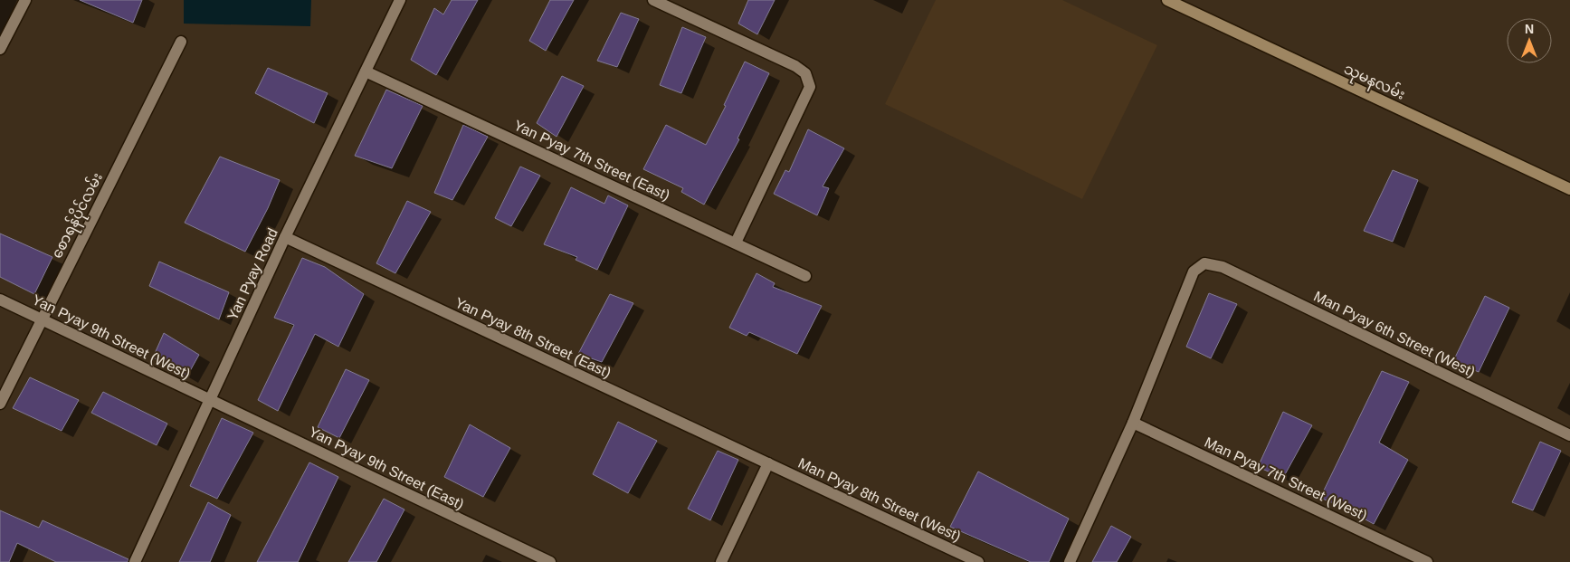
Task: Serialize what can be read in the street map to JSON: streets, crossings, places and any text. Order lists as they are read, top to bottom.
{
  "streets": {
    "street": [
      "သုမနလမ်း",
      "Yan Pyay 7th Street (East)",
      "စောရန်ပိုင်လမ်း",
      "Yan Pyay Road",
      "Man Pyay 6th Street (West)",
      "Yan Pyay 9th Street (West)",
      "Yan Pyay 8th Street (East)",
      "Yan Pyay 9th Street (East)",
      "Man Pyay 7th Street (West)",
      "Man Pyay 8th Street (West)"
    ]
  },
  "crossings": [
    ["Yan Pyay 7th Street (East)", "Yan Pyay Road"],
    ["စောရန်ပိုင်လမ်း", "Yan Pyay 9th Street (West)"],
    ["Yan Pyay Road", "Yan Pyay 9th Street (West)"],
    ["Yan Pyay Road", "Yan Pyay 8th Street (East)"],
    ["Yan Pyay Road", "Yan Pyay 9th Street (East)"],
    ["Man Pyay 6th Street (West)", "Man Pyay 7th Street (West)"],
    ["Yan Pyay 9th Street (West)", "Yan Pyay 9th Street (East)"],
    ["Yan Pyay 8th Street (East)", "Man Pyay 8th Street (West)"]
  ],
  "north": "top"
}
